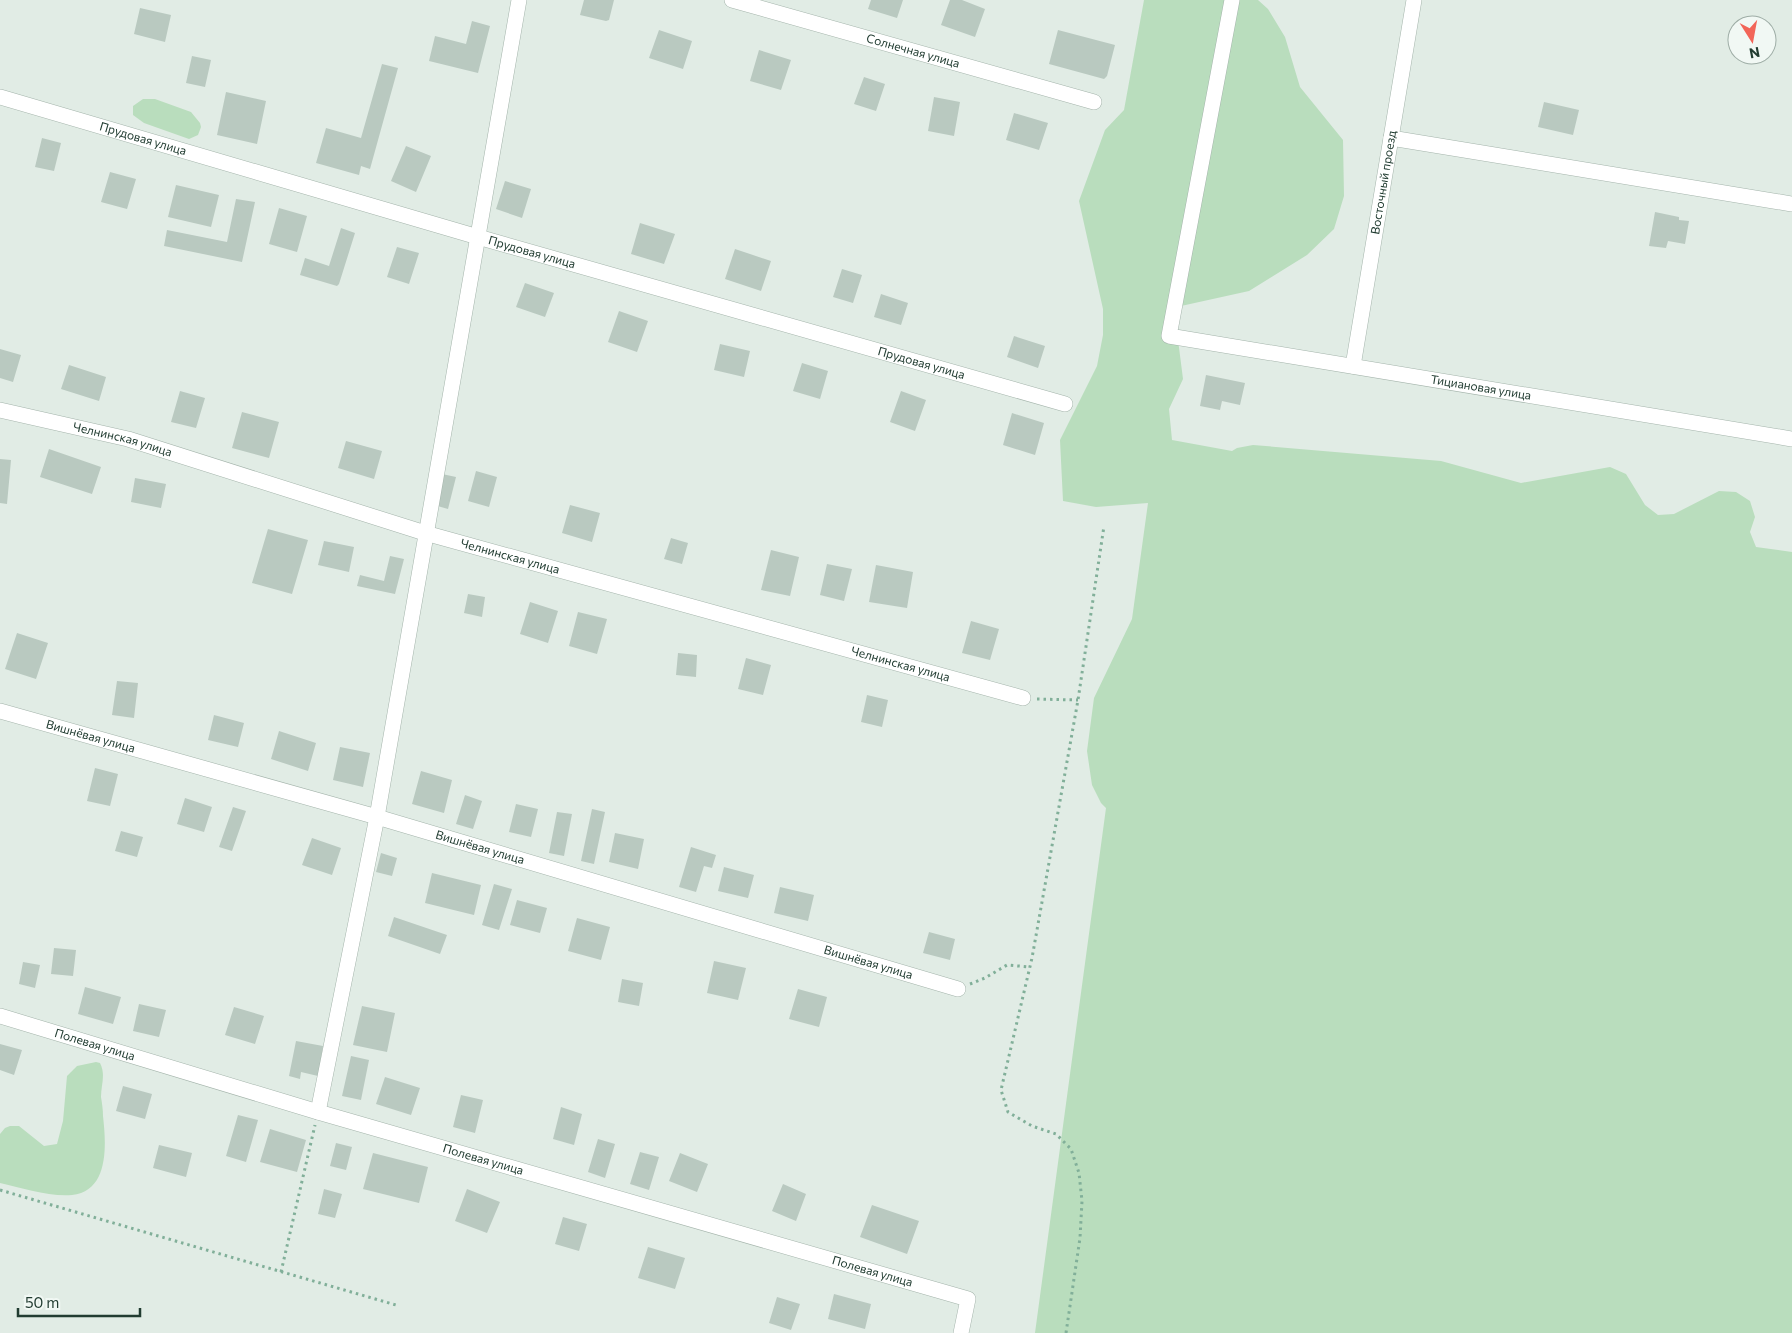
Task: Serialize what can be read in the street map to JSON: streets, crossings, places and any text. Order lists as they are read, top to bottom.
{
  "streets": {
    "street": [
      "Солнечная улица",
      "Прудовая улица",
      "Восточный проезд",
      "Тициановая улица",
      "Челнинская улица",
      "Вишнёвая улица",
      "Полевая улица"
    ]
  },
  "crossings": [
    ["Восточный проезд", "Тициановая улица"]
  ],
  "scale_bar": "50 m",
  "north": "bottom"
}
